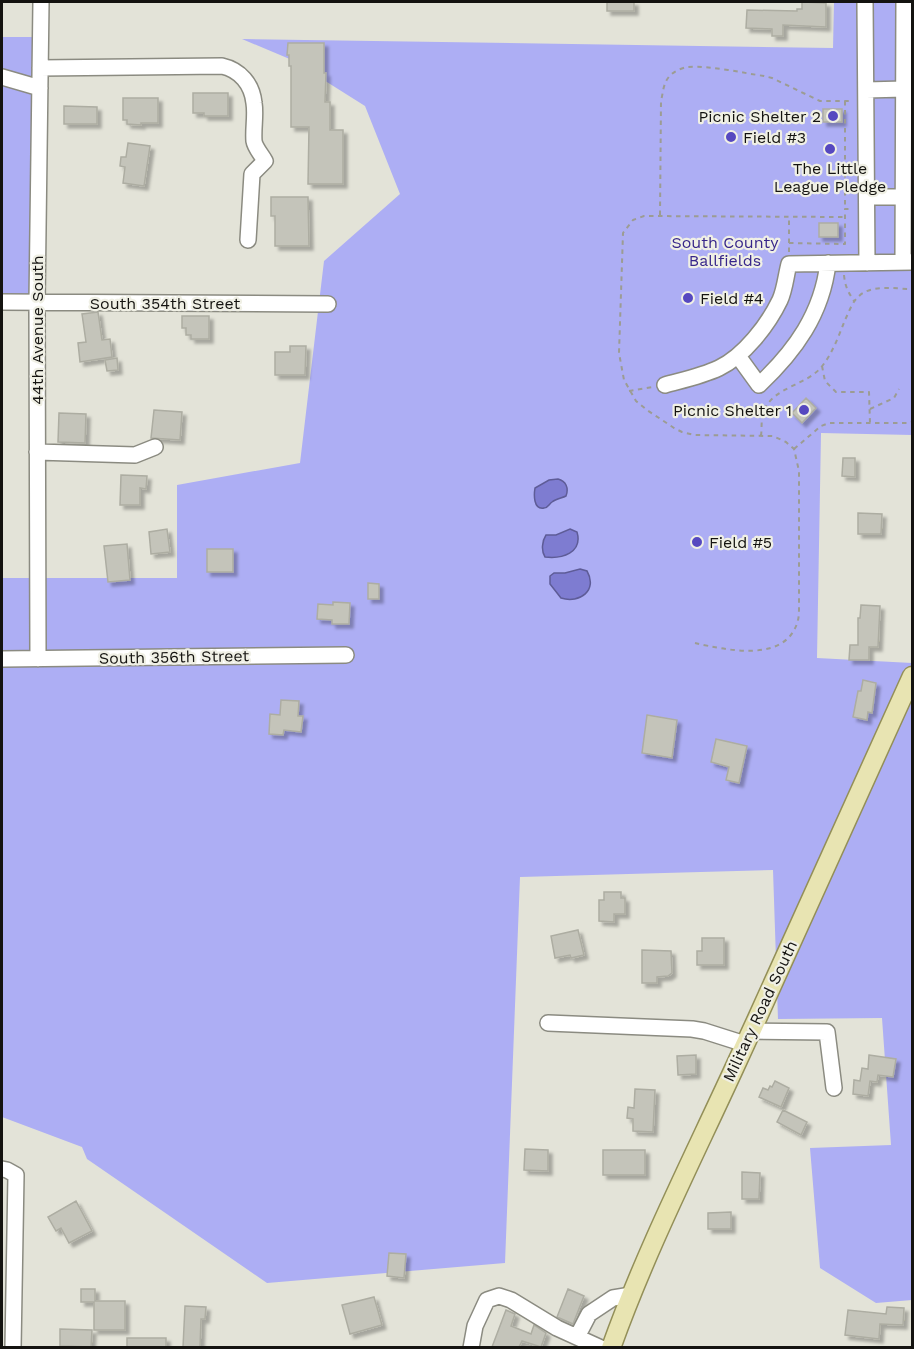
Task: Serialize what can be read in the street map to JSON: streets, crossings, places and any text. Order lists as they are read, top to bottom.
{
  "streets": {
    "main road": ["Military Road South"],
    "street": ["South 354th Street", "44th Avenue South", "South 356th Street"]
  },
  "crossings": [
    ["South 354th Street", "44th Avenue South"],
    ["44th Avenue South", "South 356th Street"]
  ],
  "parks": ["South County Ballfields"],
  "places": [
    "Picnic Shelter 2",
    "Field #3",
    "The Little League Pledge",
    "Field #4",
    "Picnic Shelter 1",
    "Field #5"
  ]
}
